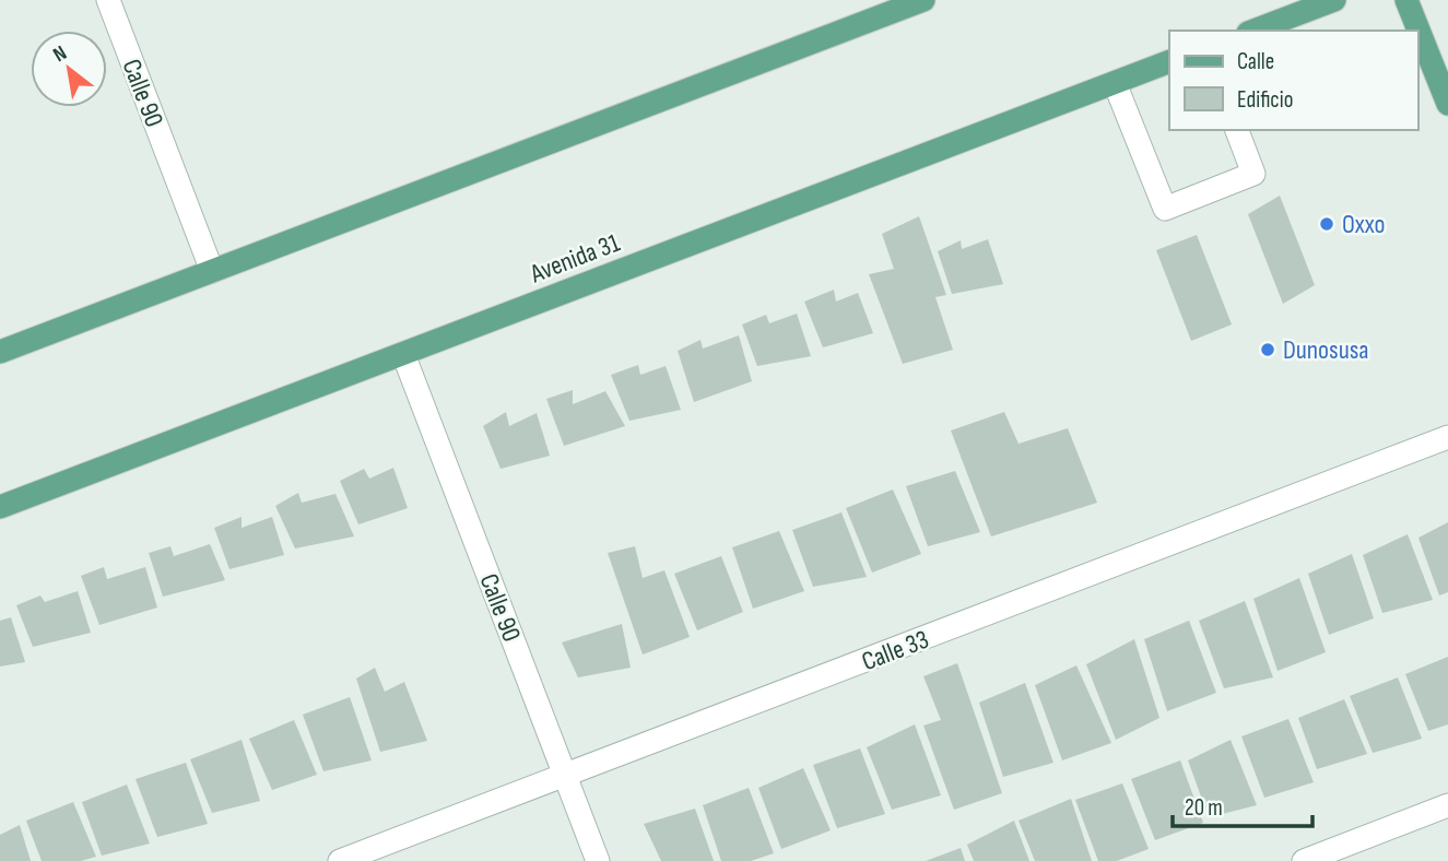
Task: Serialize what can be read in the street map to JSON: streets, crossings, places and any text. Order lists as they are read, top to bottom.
{
  "streets": {
    "main road": ["Avenida 31"],
    "street": ["Calle 90", "Calle 33"]
  },
  "crossings": [
    ["Calle 90", "Avenida 31"],
    ["Calle 90", "Calle 33"]
  ],
  "places": ["Oxxo", "Dunosusa"],
  "legend": ["Calle", "Edificio"],
  "scale_bar": "20 m",
  "north": "top left"
}
